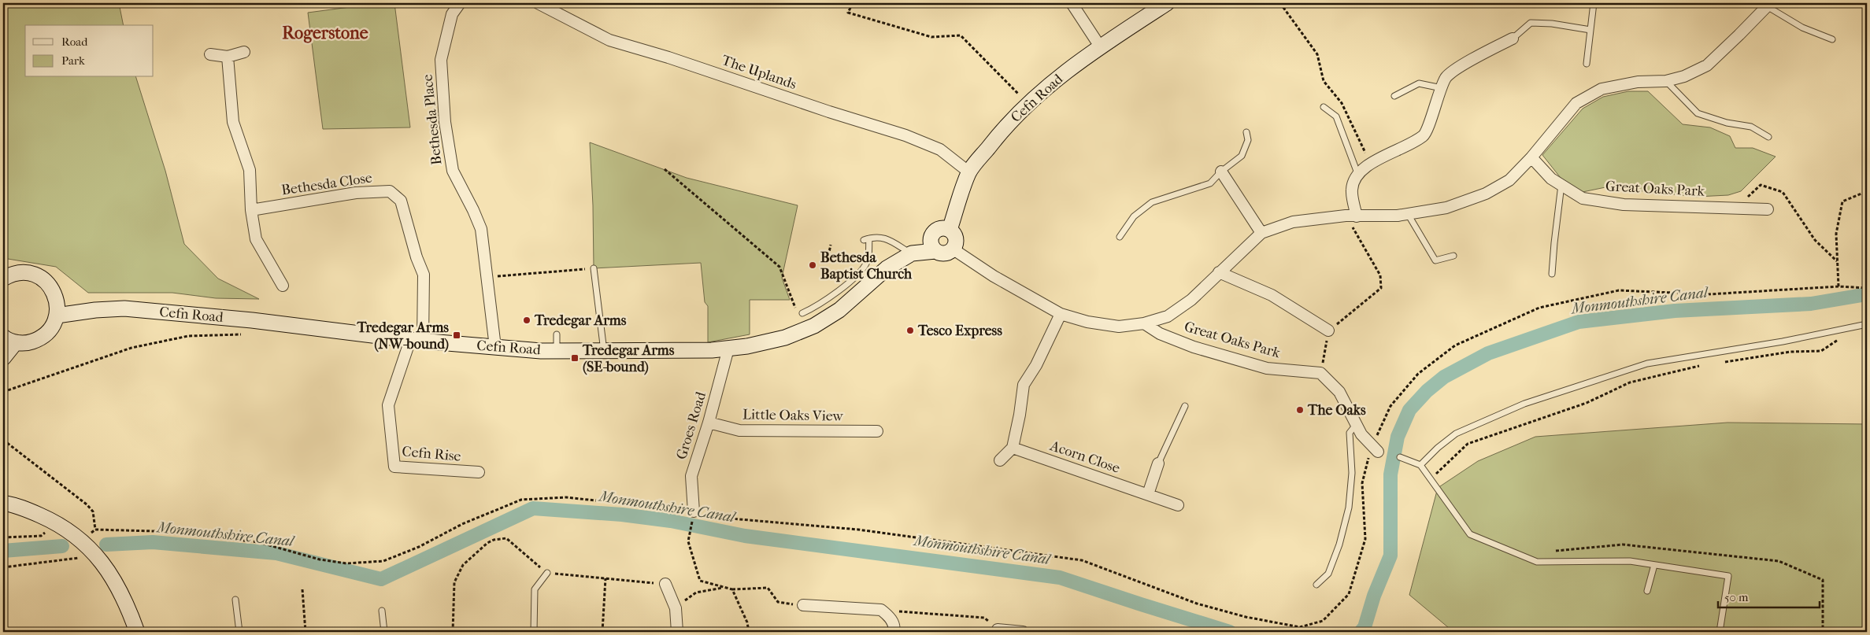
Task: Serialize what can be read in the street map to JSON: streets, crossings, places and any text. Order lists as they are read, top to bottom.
{
  "streets": {
    "main road": ["Cefn Road"],
    "street": [
      "The Uplands",
      "Bethesda Place",
      "Bethesda Close",
      "Great Oaks Park",
      "Little Oaks View",
      "Groes Road",
      "Cefn Rise",
      "Acorn Close"
    ]
  },
  "crossings": [
    ["The Uplands", "Cefn Road"],
    ["Cefn Road", "Bethesda Place"],
    ["Cefn Road", "Bethesda Close"],
    ["Cefn Road", "Great Oaks Park"],
    ["Cefn Road", "Groes Road"],
    ["Cefn Road", "Cefn Rise"],
    ["Bethesda Close", "Cefn Rise"],
    ["Little Oaks View", "Groes Road"]
  ],
  "districts": ["Rogerstone"],
  "water": ["Monmouthshire Canal"],
  "places": {
    "other": [
      "Bethesda Baptist Church",
      "Tredegar Arms",
      "Tesco Express",
      "The Oaks"
    ],
    "transit": ["Tredegar Arms (NW-bound)", "Tredegar Arms (SE-bound)"]
  },
  "legend": ["Road", "Park"],
  "scale_bar": "50 m"
}
